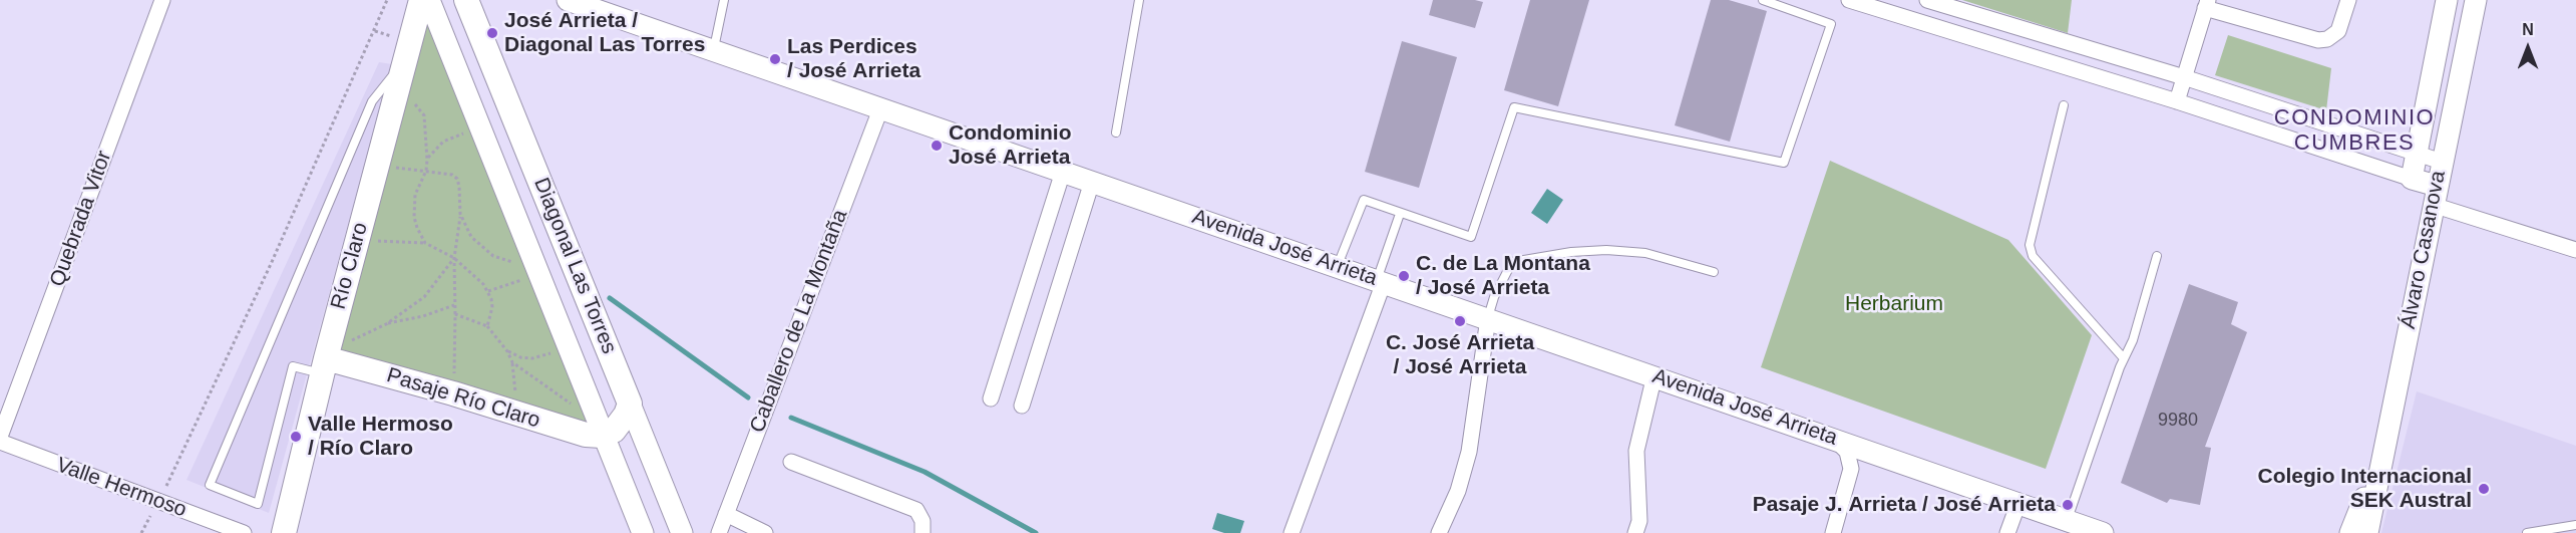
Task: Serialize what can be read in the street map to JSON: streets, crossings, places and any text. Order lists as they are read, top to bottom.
{
  "streets": {
    "main road": ["Río Claro", "Diagonal Las Torres", "Pasaje Río Claro"],
    "street": [
      "Quebrada Vitor",
      "Avenida José Arrieta",
      "Álvaro Casanova",
      "Caballero de La Montaña",
      "Valle Hermoso"
    ]
  },
  "crossings": [
    ["Avenida José Arrieta", "Caballero de La Montaña"],
    ["Río Claro", "Pasaje Río Claro"],
    ["Diagonal Las Torres", "Pasaje Río Claro"]
  ],
  "districts": ["CONDOMINIO CUMBRES"],
  "parks": ["Herbarium"],
  "places": [
    "José Arrieta / Diagonal Las Torres",
    "Las Perdices / José Arrieta",
    "Condominio José Arrieta",
    "C. de La Montana / José Arrieta",
    "C. José Arrieta / José Arrieta",
    "Valle Hermoso / Río Claro",
    "Colegio Internacional SEK Austral",
    "Pasaje J. Arrieta / José Arrieta"
  ],
  "house_numbers": ["9980"],
  "north": "top"
}
